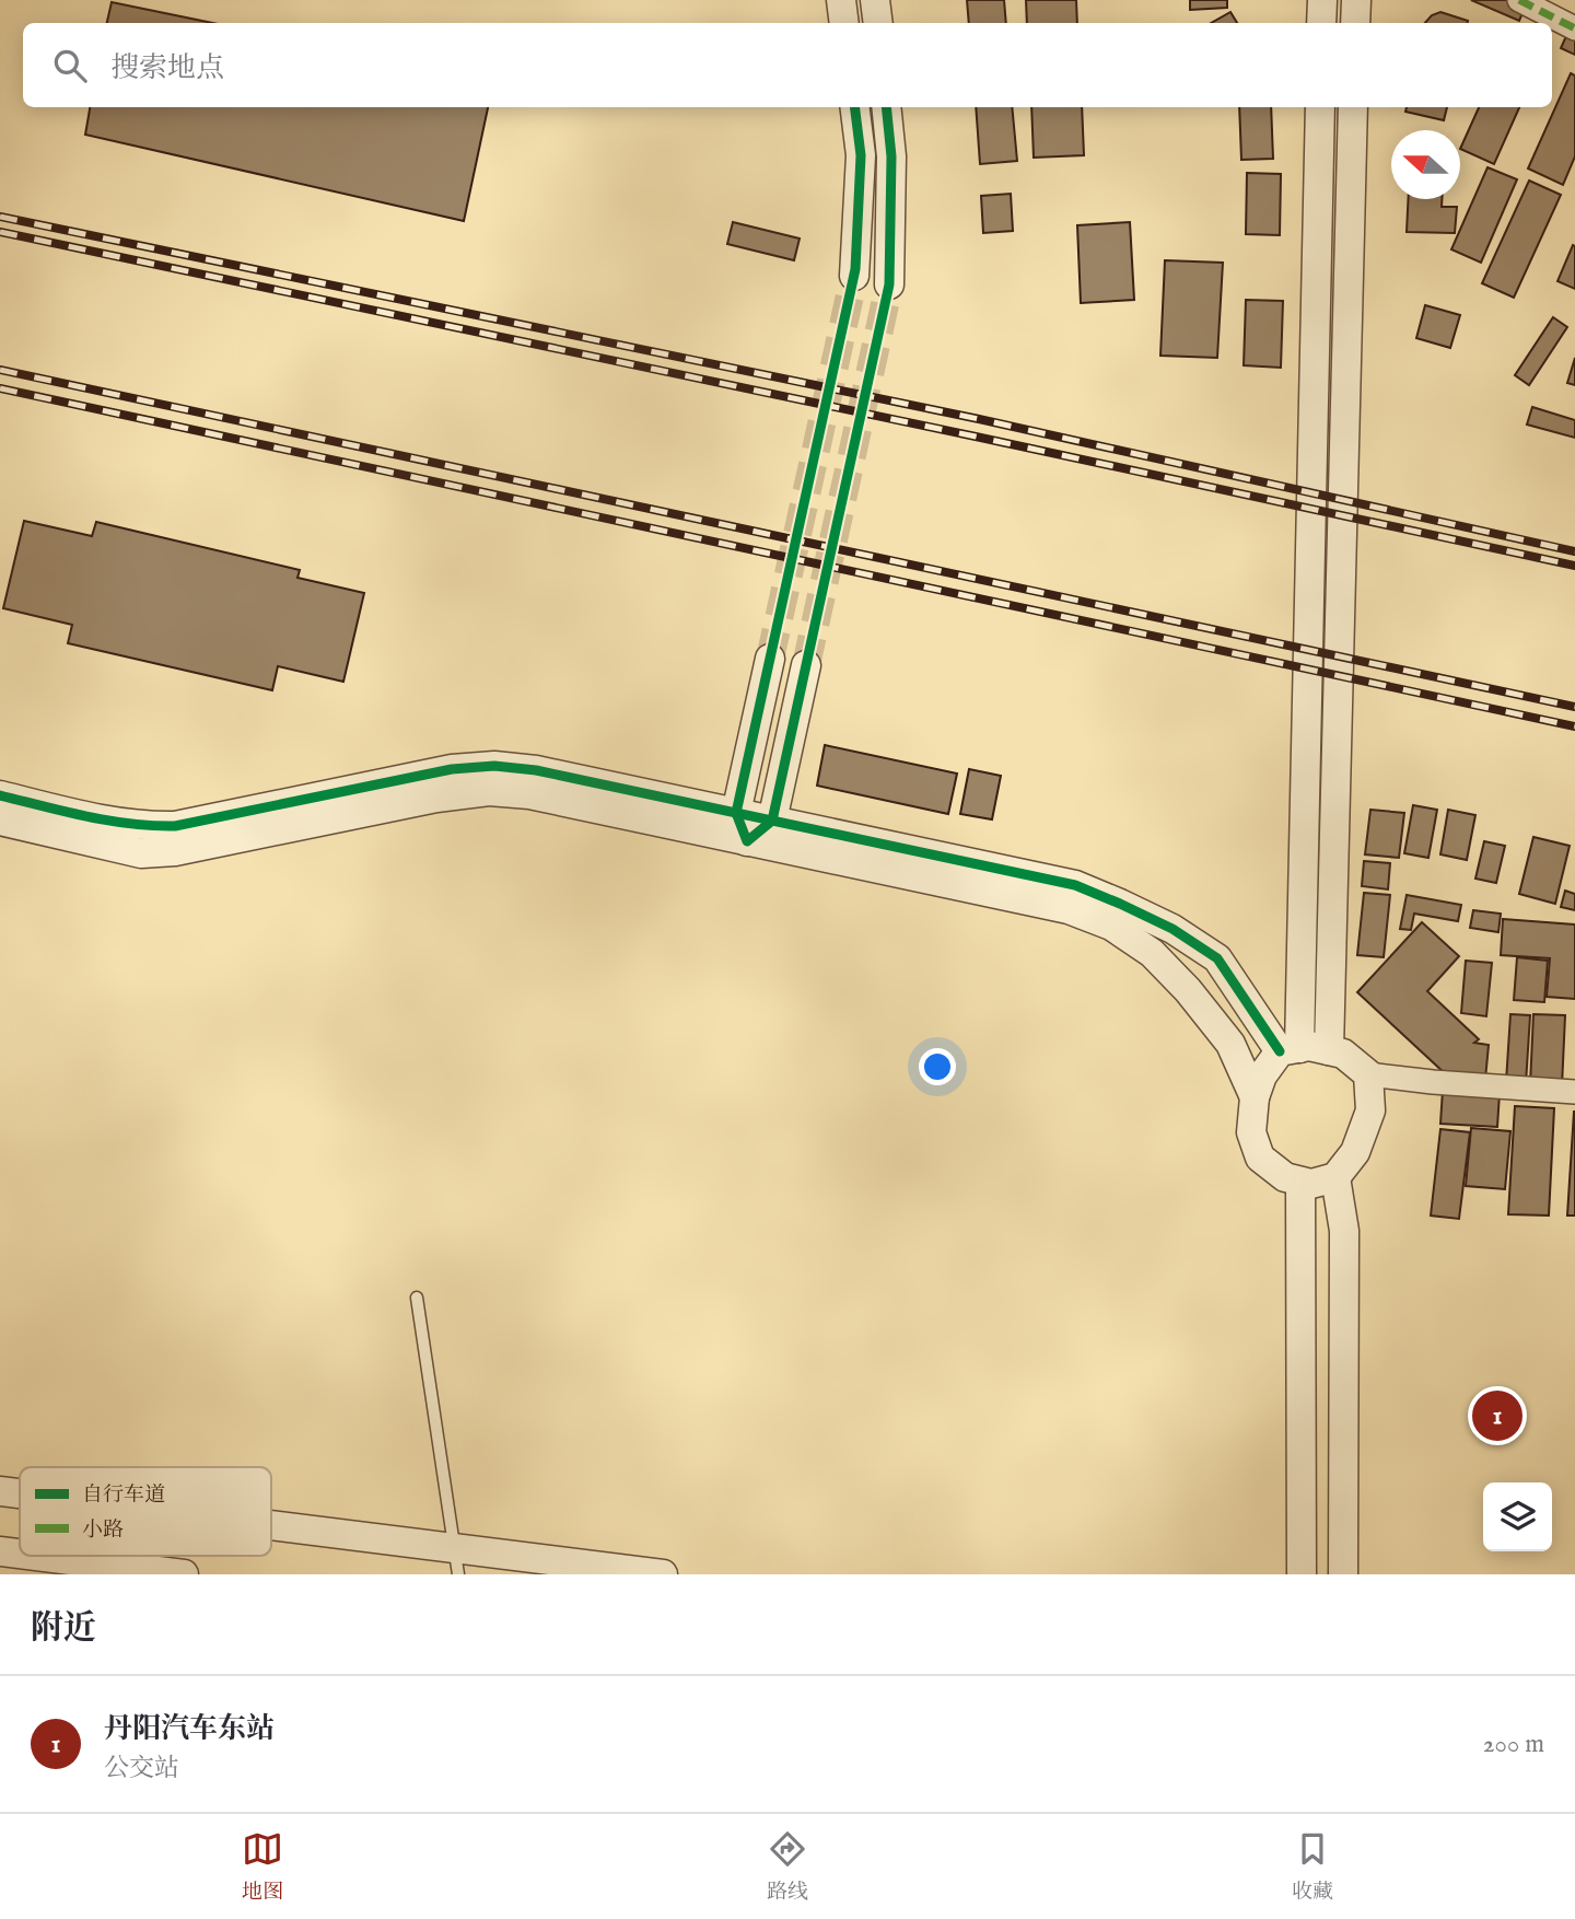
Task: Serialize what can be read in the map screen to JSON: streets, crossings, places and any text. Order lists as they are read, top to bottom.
{
  "legend": ["自行车道", "小路"],
  "north": "left",
  "page": {
    "search": "搜索地点",
    "pins": "1",
    "heading": "附近",
    "list": [
      {
        "mark": "1",
        "name": "丹阳汽车东站",
        "note": "公交站",
        "value": "200 m"
      }
    ],
    "nav": ["地图", "路线", "收藏"]
  }
}
